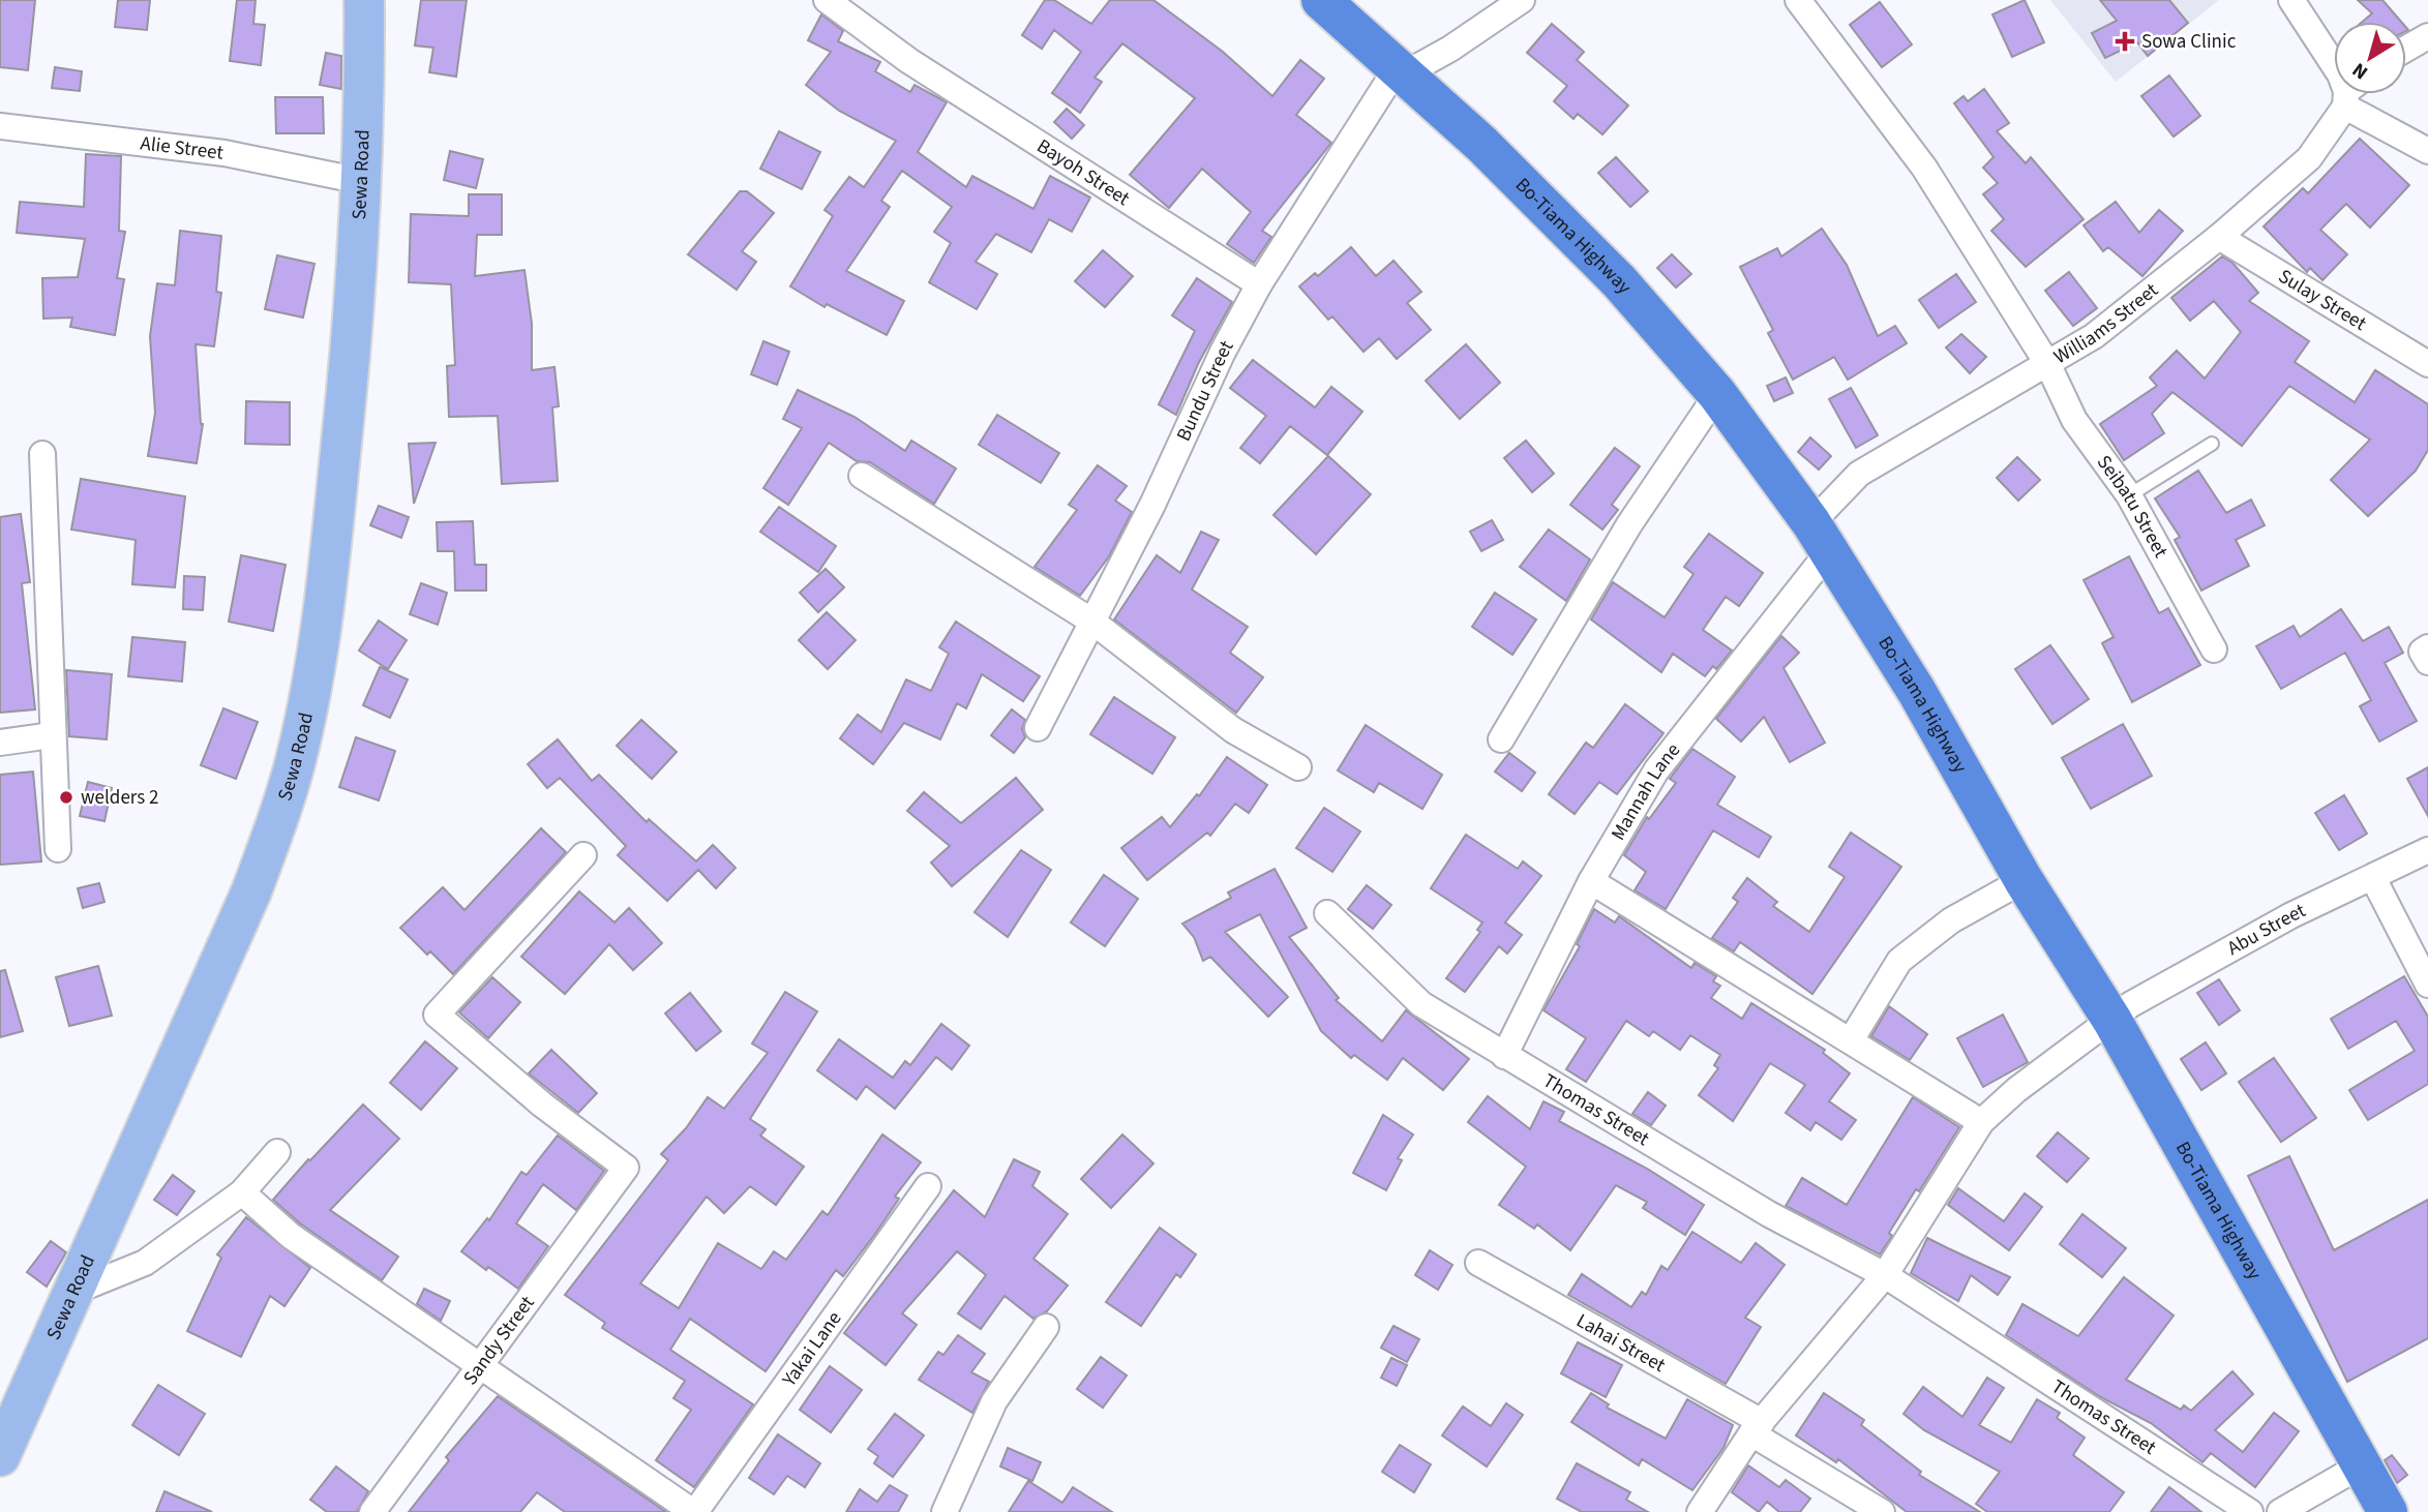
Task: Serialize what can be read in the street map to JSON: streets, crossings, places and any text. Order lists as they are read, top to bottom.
{
  "streets": {
    "highway": ["Bo-Tiama Highway"],
    "main road": ["Sewa Road"],
    "street": [
      "Alie Street",
      "Bayoh Street",
      "Sulay Street",
      "Williams Street",
      "Bundu Street",
      "Seibatu Street",
      "Mannah Lane",
      "Abu Street",
      "Thomas Street",
      "Sandy Street",
      "Lahai Street",
      "Yakai Lane"
    ]
  },
  "crossings": [
    ["Alie Street", "Sewa Road"],
    ["Bayoh Street", "Bundu Street"],
    ["Bo-Tiama Highway", "Williams Street"],
    ["Bo-Tiama Highway", "Bundu Street"],
    ["Bo-Tiama Highway", "Mannah Lane"],
    ["Bo-Tiama Highway", "Abu Street"],
    ["Sulay Street", "Williams Street"],
    ["Williams Street", "Seibatu Street"],
    ["Williams Street", "Mannah Lane"],
    ["Mannah Lane", "Thomas Street"]
  ],
  "places": {
    "health": ["Sowa Clinic"],
    "other": ["welders 2"]
  },
  "north": "bottom left"
}
